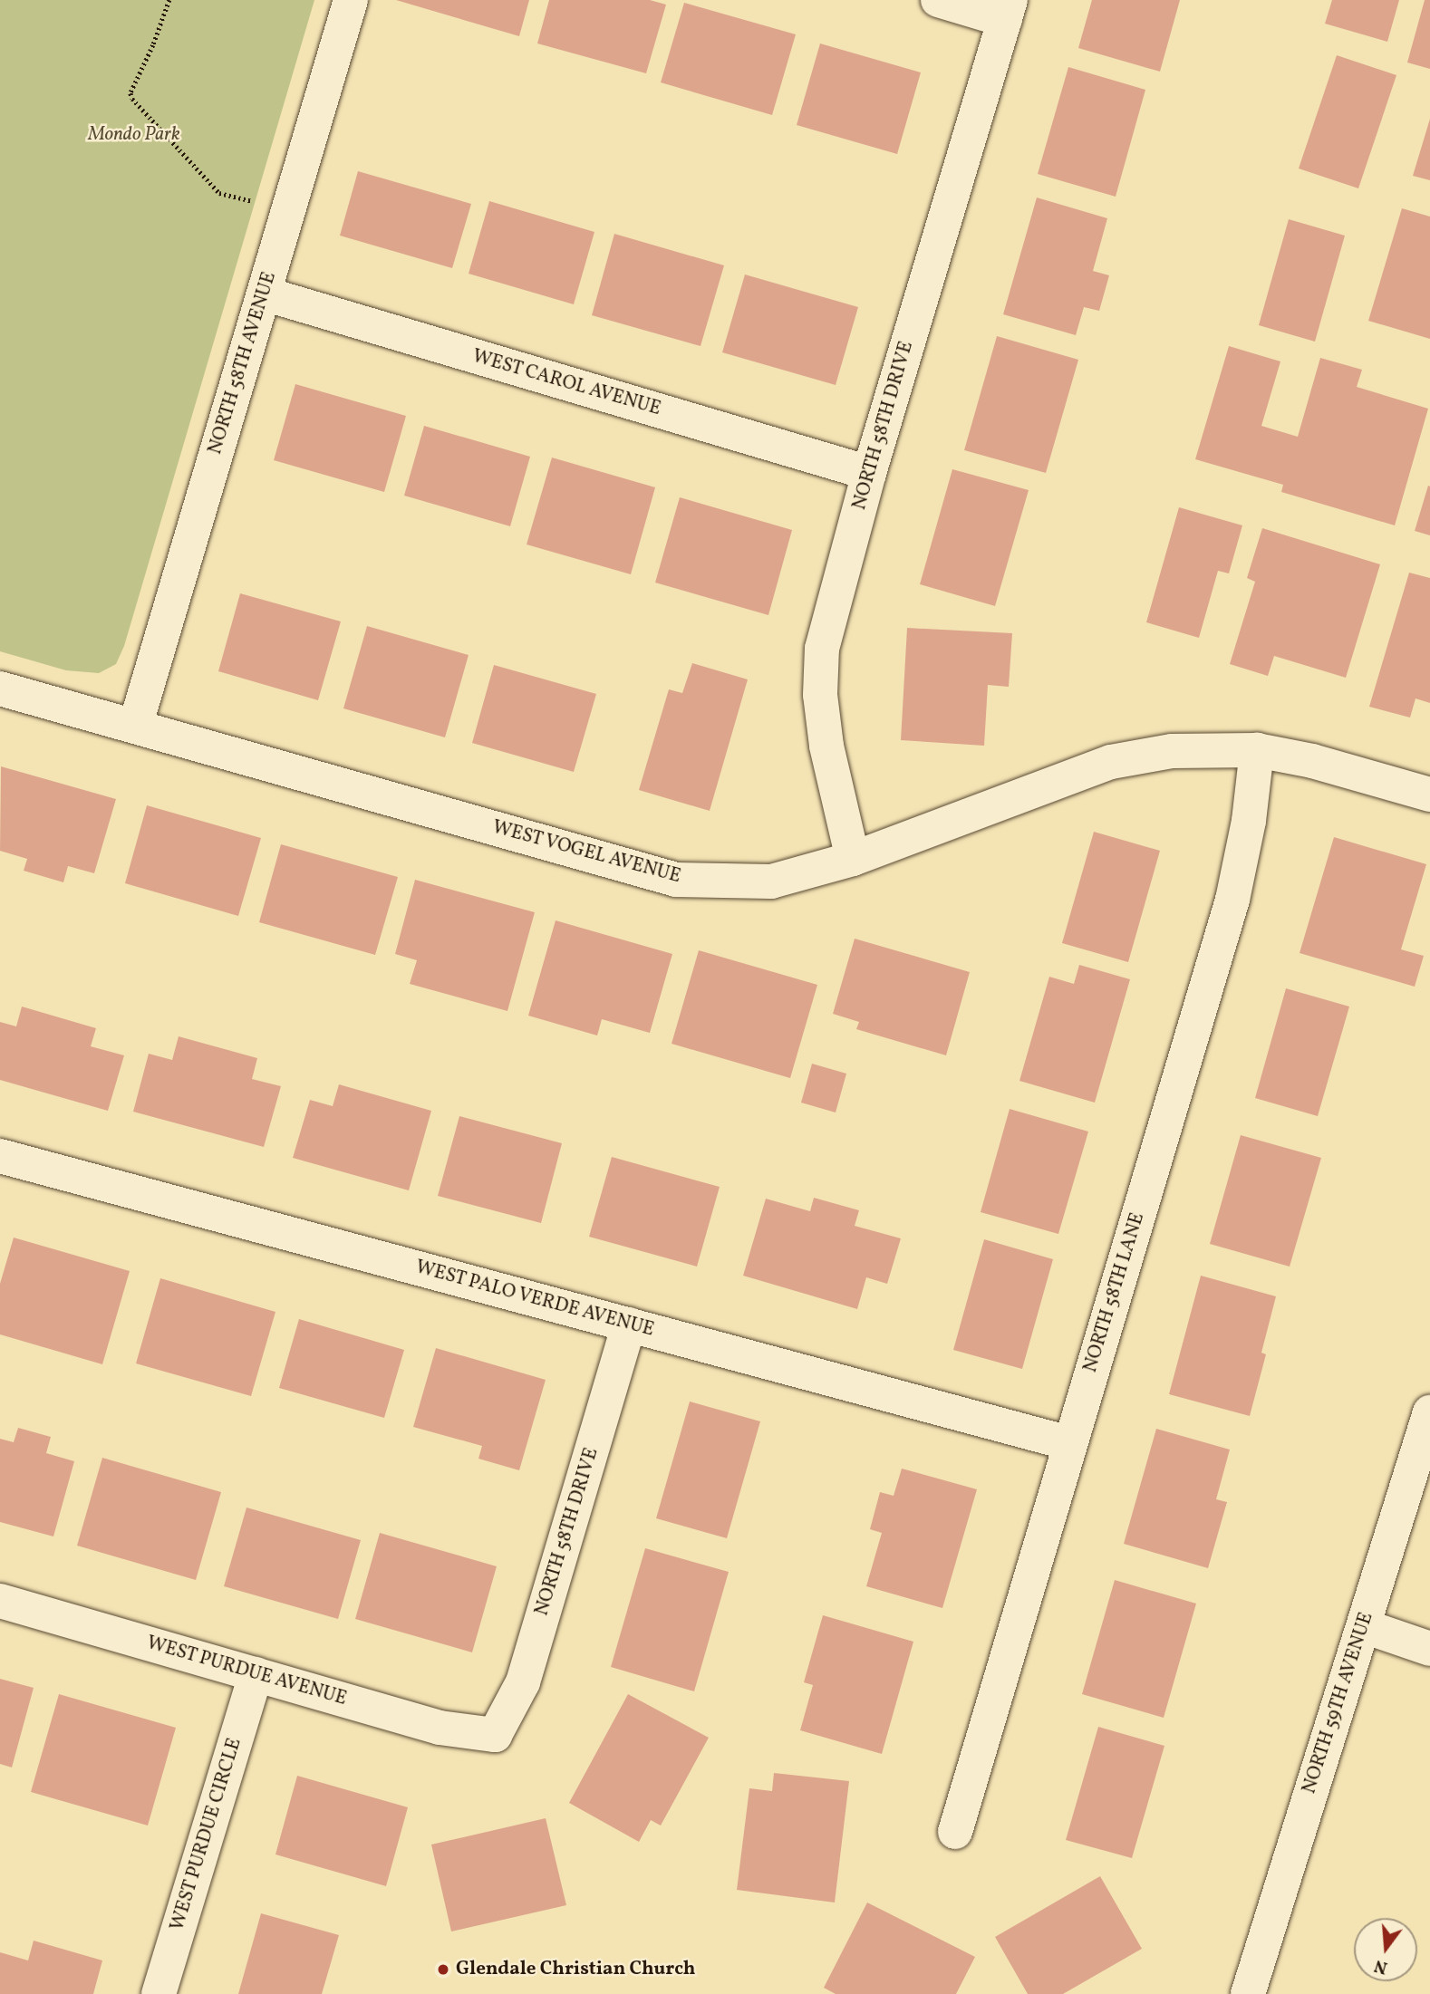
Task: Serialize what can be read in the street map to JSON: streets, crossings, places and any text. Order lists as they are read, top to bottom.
{
  "streets": {
    "street": [
      "NORTH 58TH AVENUE",
      "WEST CAROL AVENUE",
      "NORTH 58TH DRIVE",
      "WEST VOGEL AVENUE",
      "NORTH 58TH LANE",
      "WEST PALO VERDE AVENUE",
      "WEST PURDUE AVENUE",
      "NORTH 59TH AVENUE",
      "WEST PURDUE CIRCLE"
    ]
  },
  "crossings": [
    ["NORTH 58TH AVENUE", "WEST CAROL AVENUE"],
    ["NORTH 58TH AVENUE", "WEST VOGEL AVENUE"],
    ["WEST CAROL AVENUE", "NORTH 58TH DRIVE"],
    ["NORTH 58TH DRIVE", "WEST VOGEL AVENUE"],
    ["NORTH 58TH DRIVE", "WEST PALO VERDE AVENUE"],
    ["NORTH 58TH DRIVE", "WEST PURDUE AVENUE"],
    ["WEST VOGEL AVENUE", "NORTH 58TH LANE"],
    ["NORTH 58TH LANE", "WEST PALO VERDE AVENUE"],
    ["WEST PURDUE AVENUE", "WEST PURDUE CIRCLE"]
  ],
  "parks": ["Mondo Park"],
  "places": ["Glendale Christian Church"],
  "north": "bottom"
}
